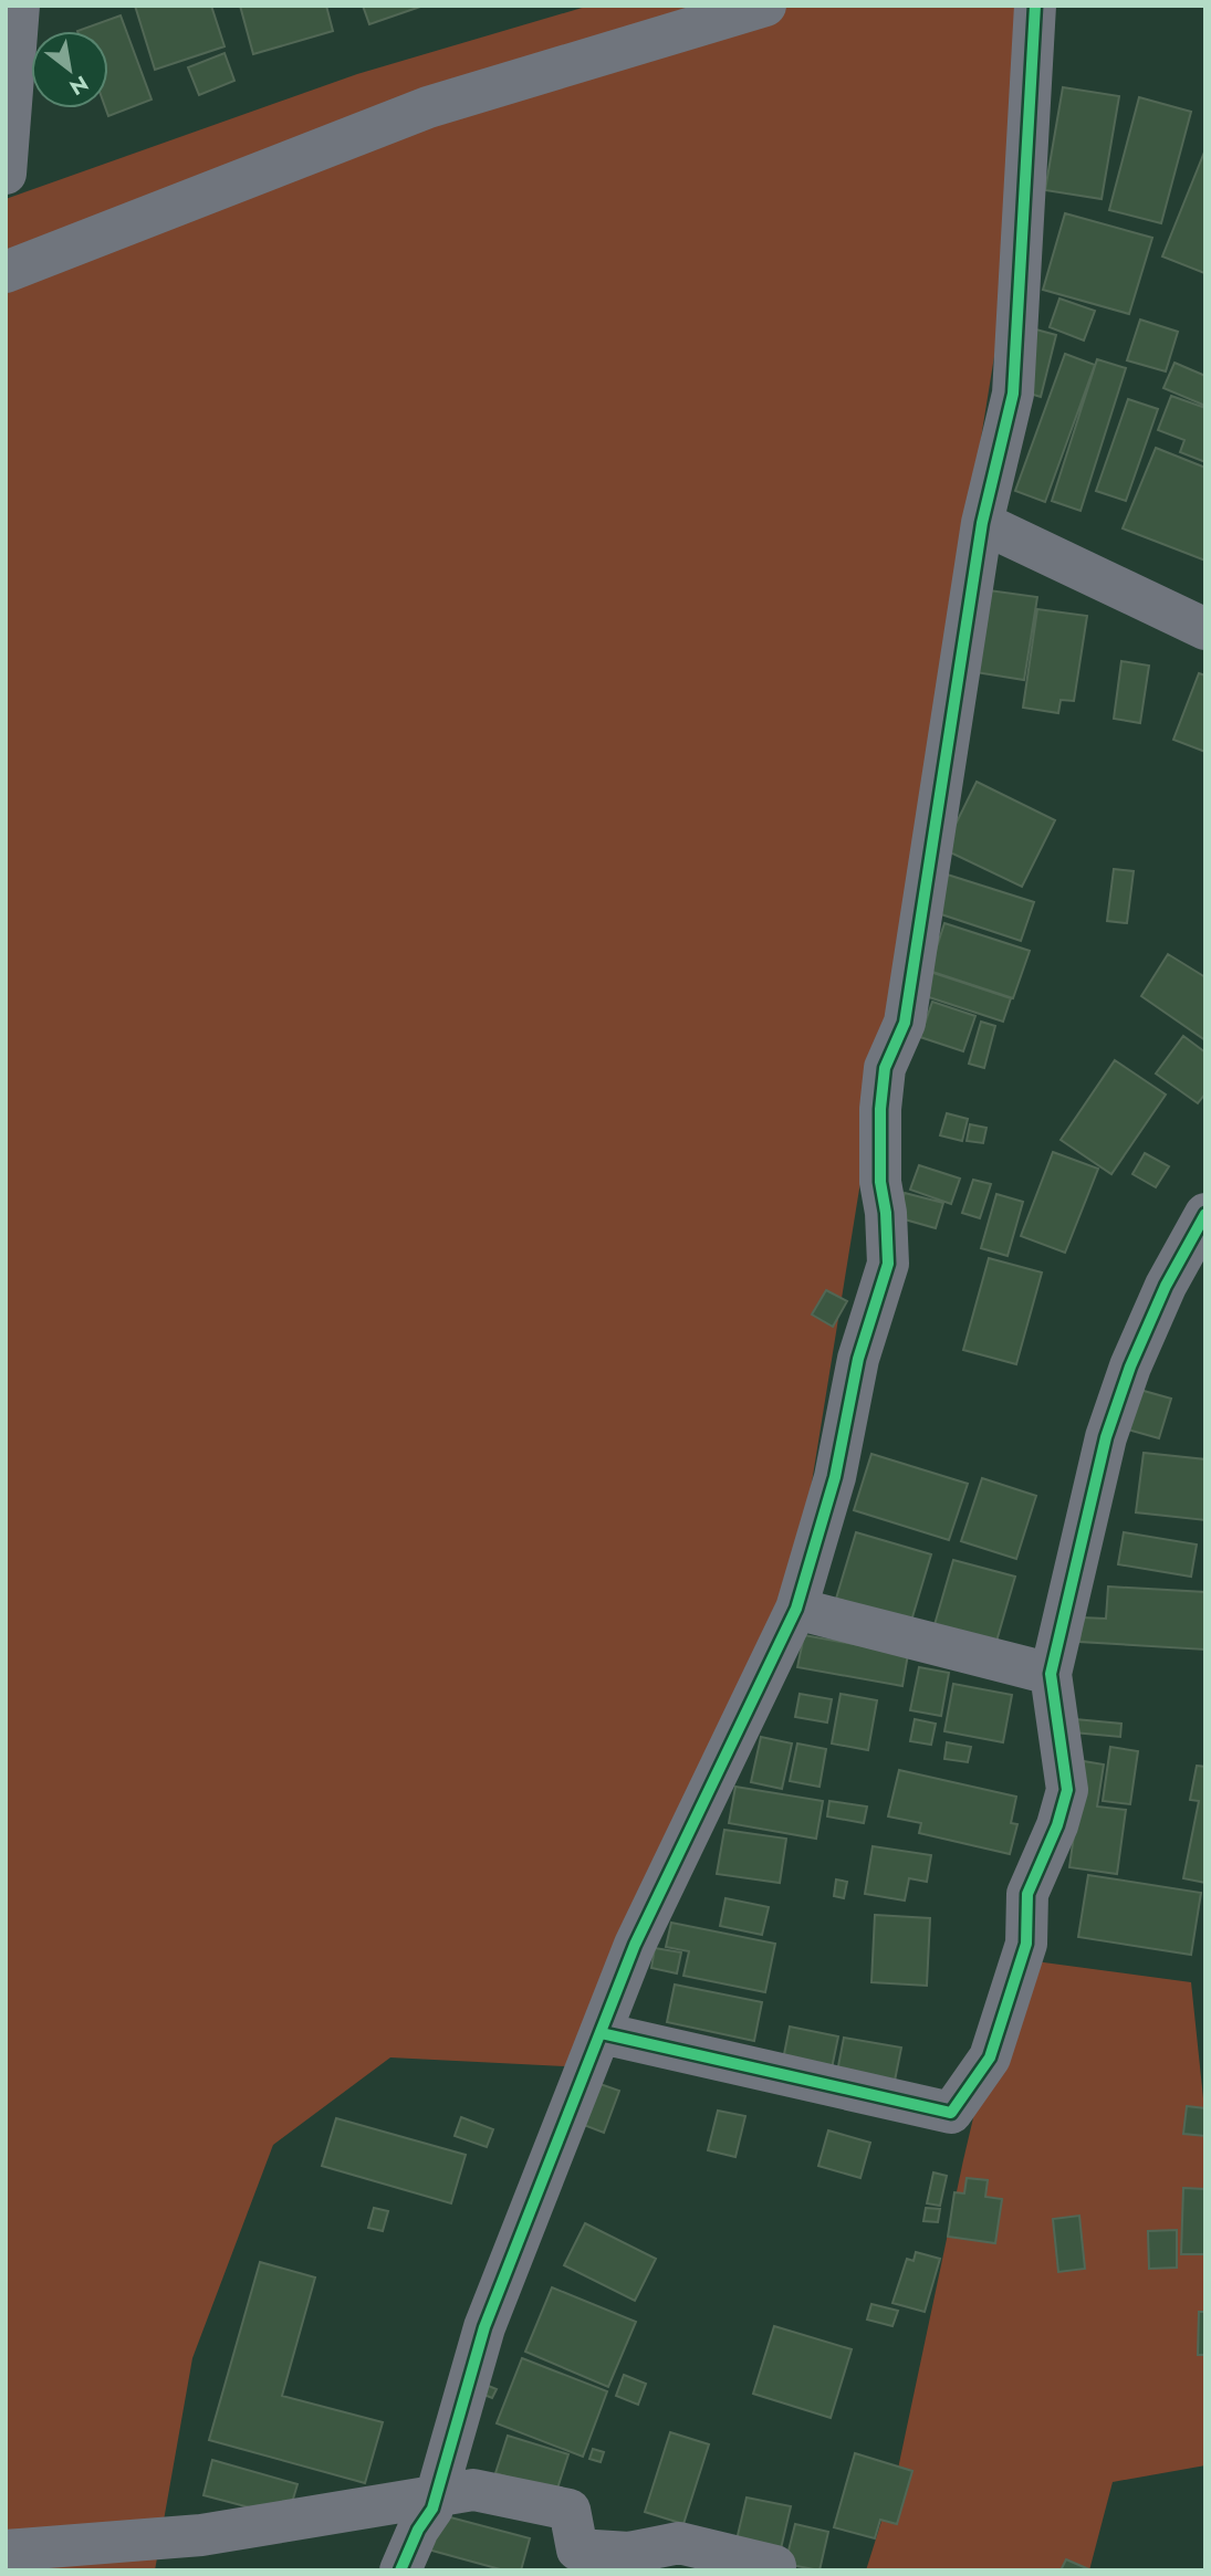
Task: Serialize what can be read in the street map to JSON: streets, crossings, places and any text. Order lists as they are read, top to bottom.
{
  "north": "bottom right"
}
